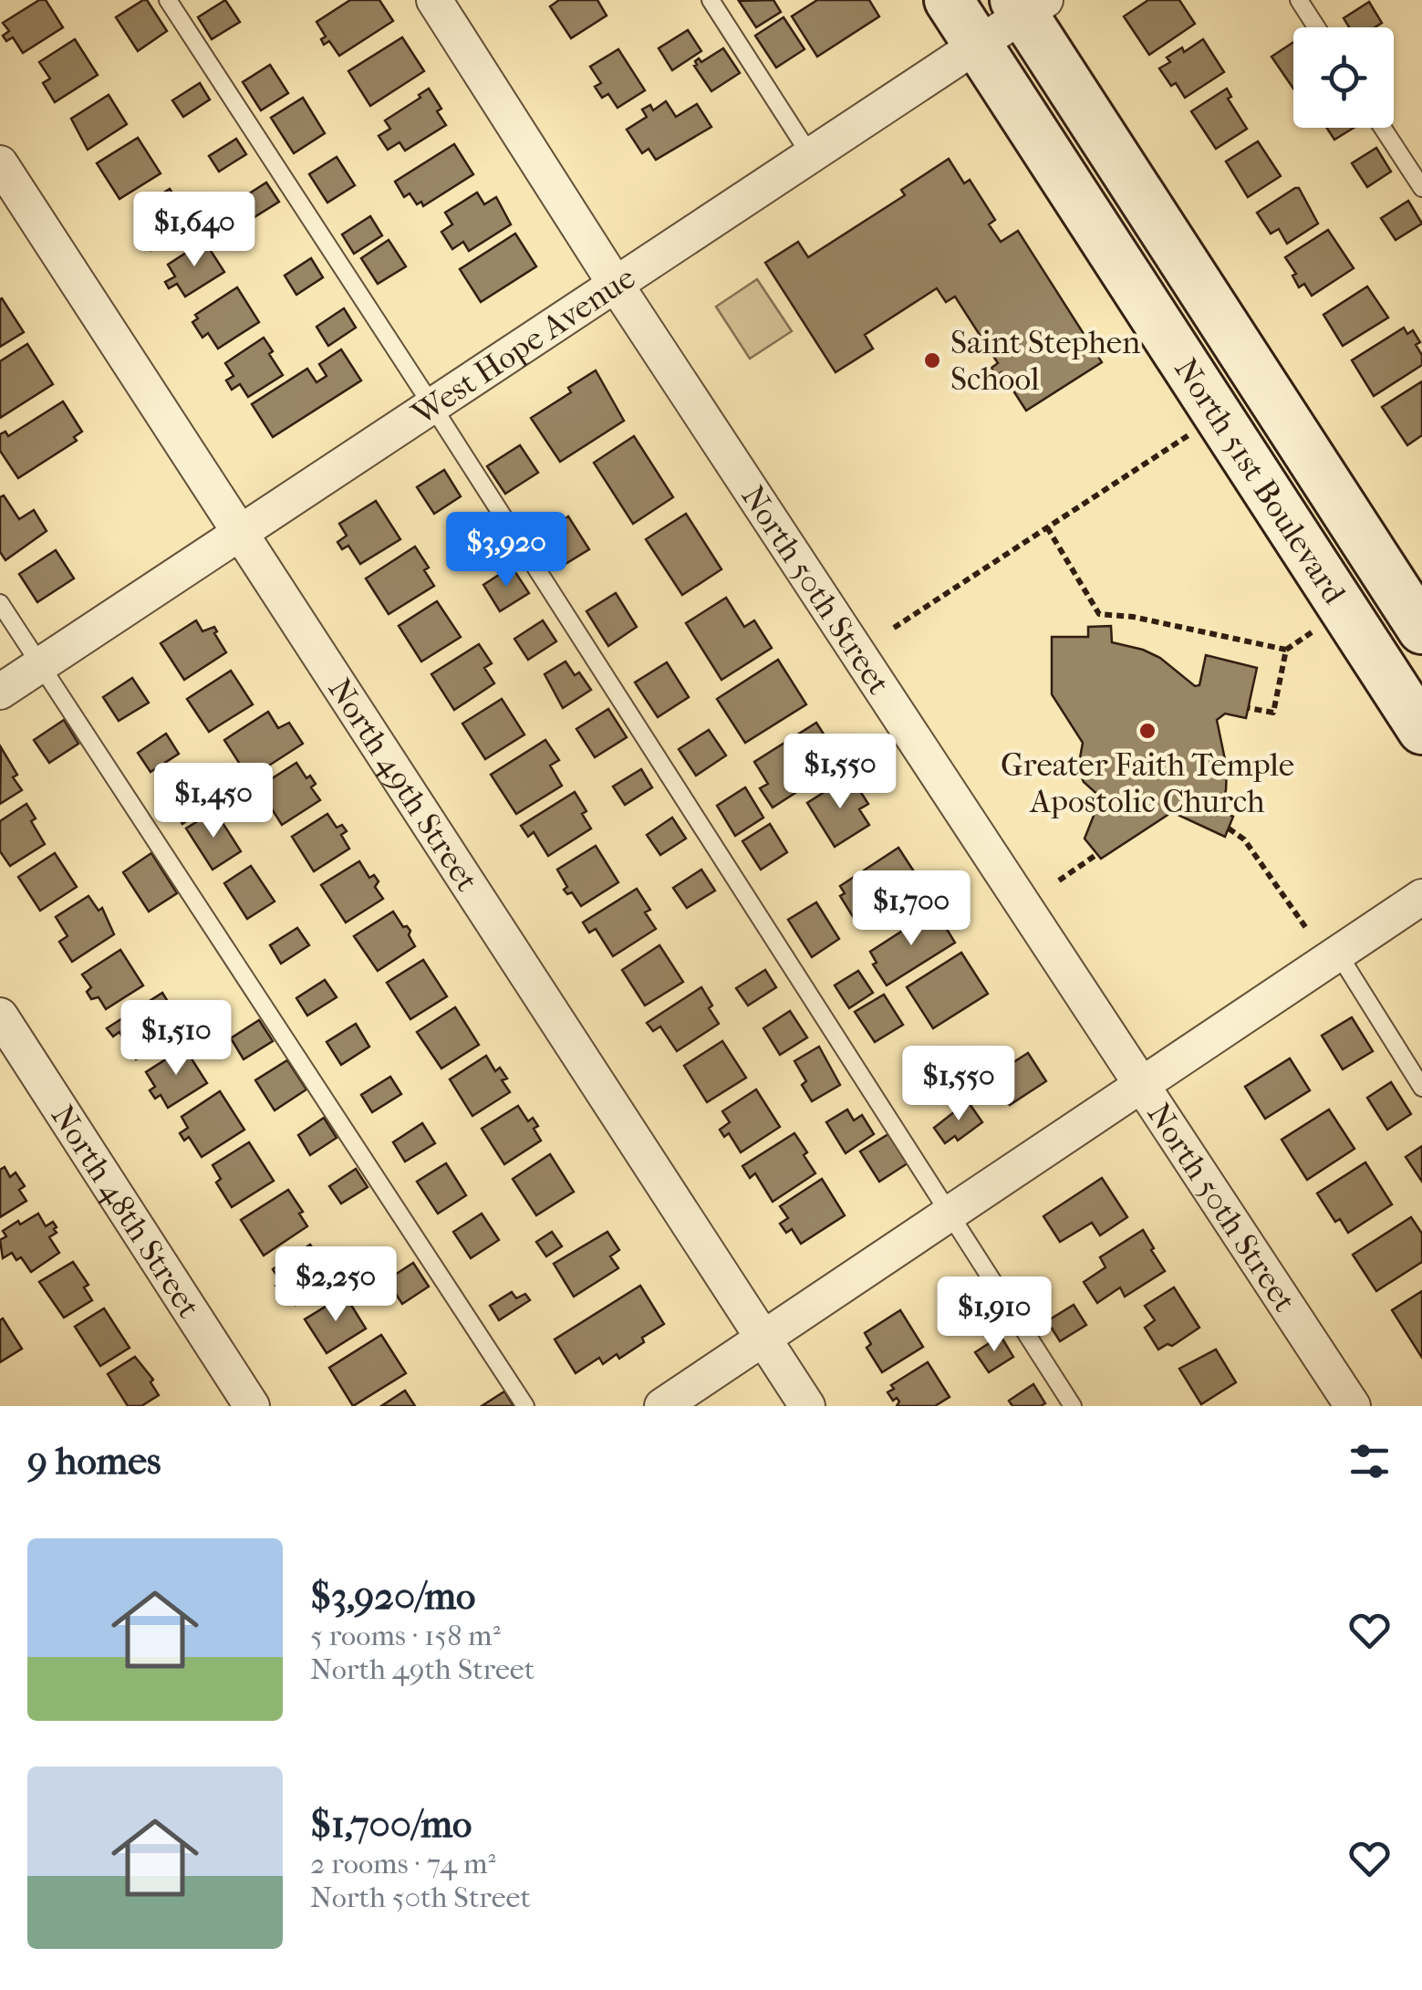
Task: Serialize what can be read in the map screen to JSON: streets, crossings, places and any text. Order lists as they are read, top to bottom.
{
  "streets": {
    "street": [
      "West Hope Avenue",
      "North 51st Boulevard",
      "North 50th Street",
      "North 49th Street",
      "North 48th Street"
    ]
  },
  "crossings": [
    ["West Hope Avenue", "North 51st Boulevard"],
    ["West Hope Avenue", "North 50th Street"],
    ["West Hope Avenue", "North 49th Street"]
  ],
  "places": ["Saint Stephen School", "Greater Faith Temple Apostolic Church"],
  "page": {
    "price": [
      "$1,640",
      "$3,920",
      "$1,550",
      "$1,450",
      "$1,700",
      "$1,510",
      "$1,550",
      "$2,250",
      "$1,910"
    ],
    "heading": "9 homes",
    "list": [
      {
        "name": "$3,920/mo",
        "note": "5 rooms · 158 m² · North 49th Street"
      },
      {
        "name": "$1,700/mo",
        "note": "2 rooms · 74 m² · North 50th Street"
      }
    ]
  }
}
